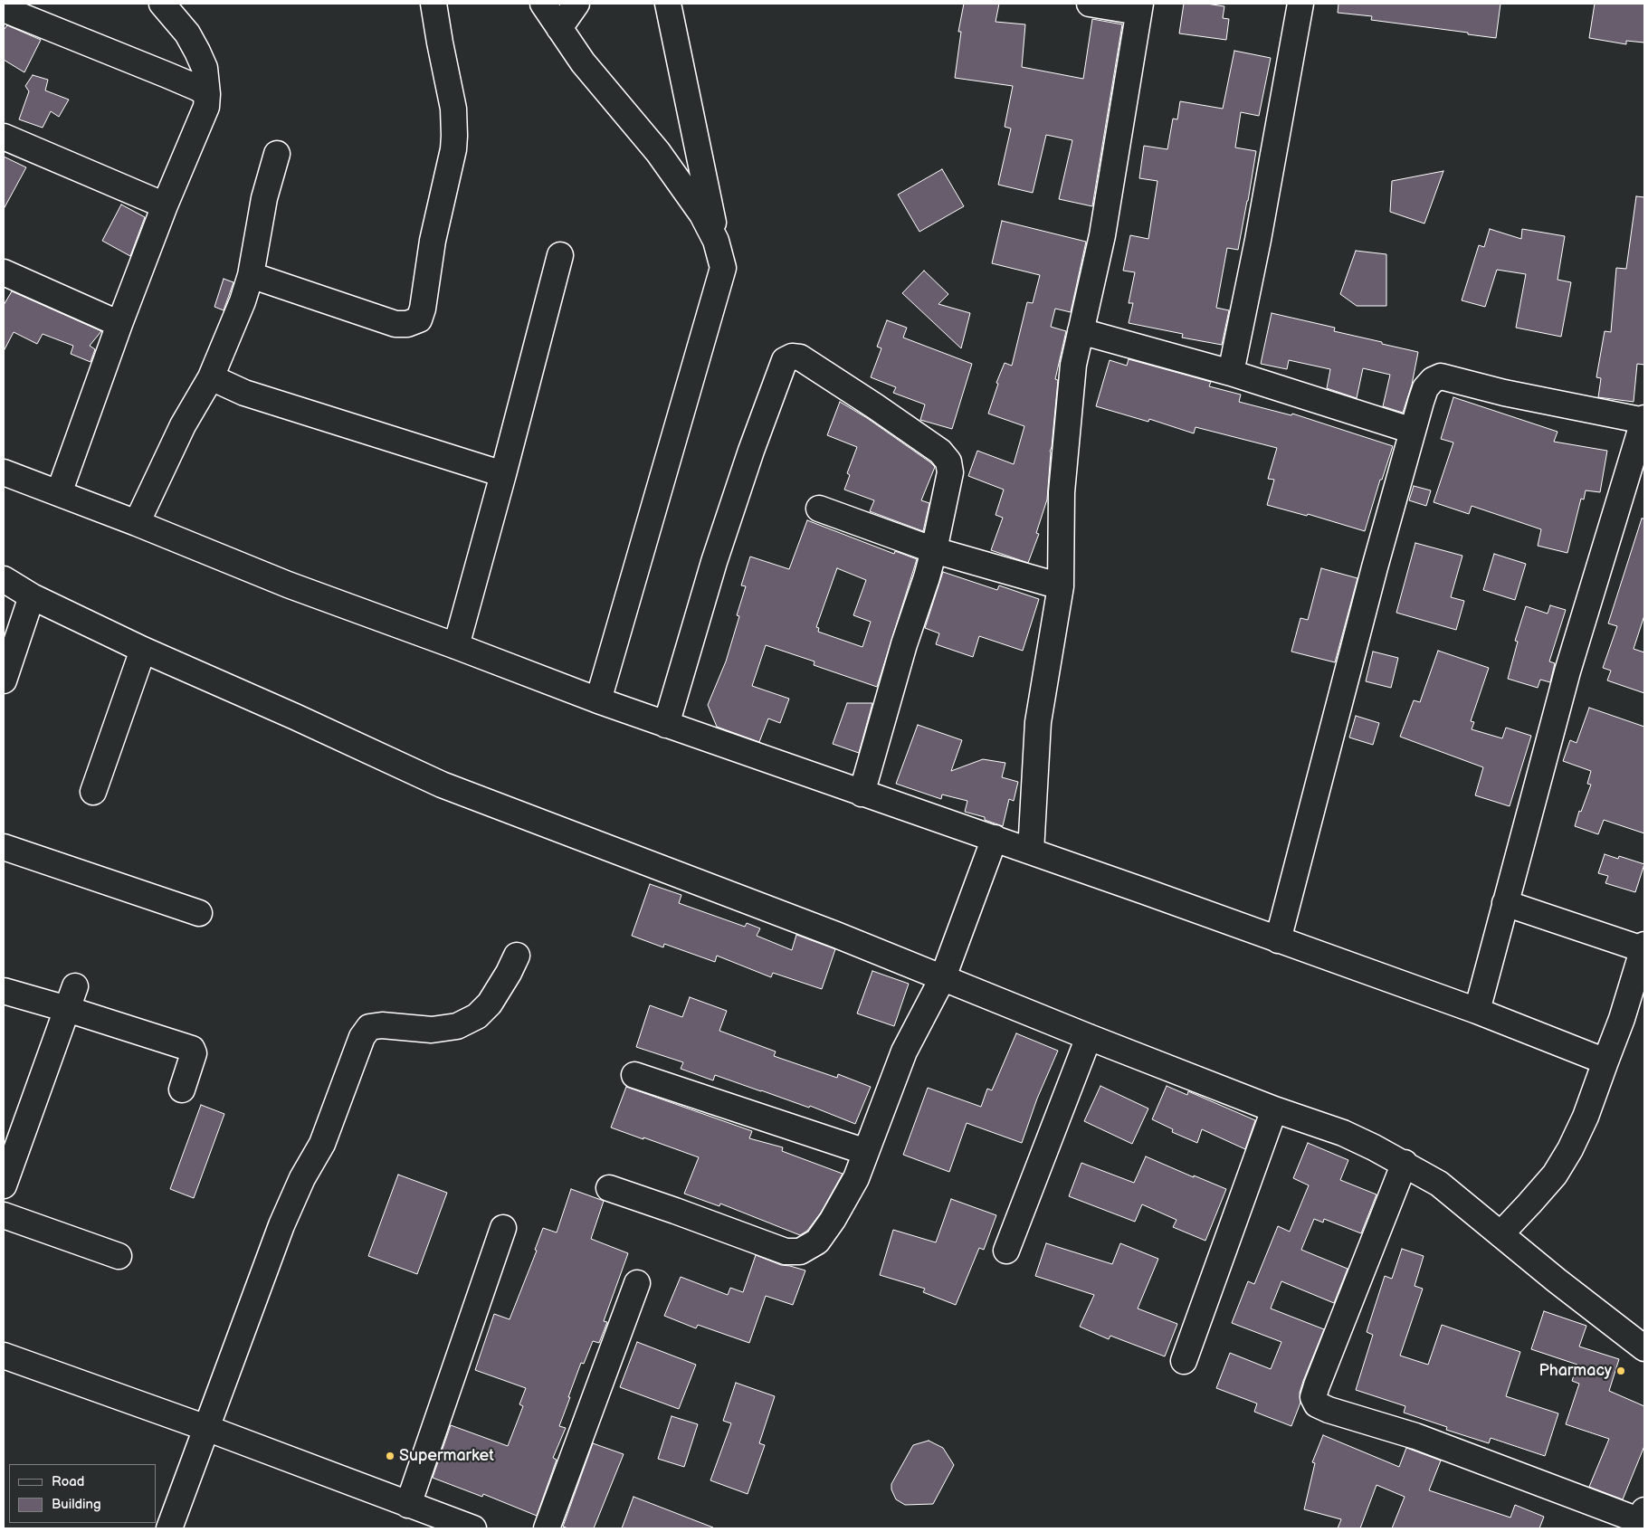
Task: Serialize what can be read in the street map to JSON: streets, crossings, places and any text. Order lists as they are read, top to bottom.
{
  "places": ["Pharmacy", "Supermarket"],
  "legend": ["Road", "Building"]
}
